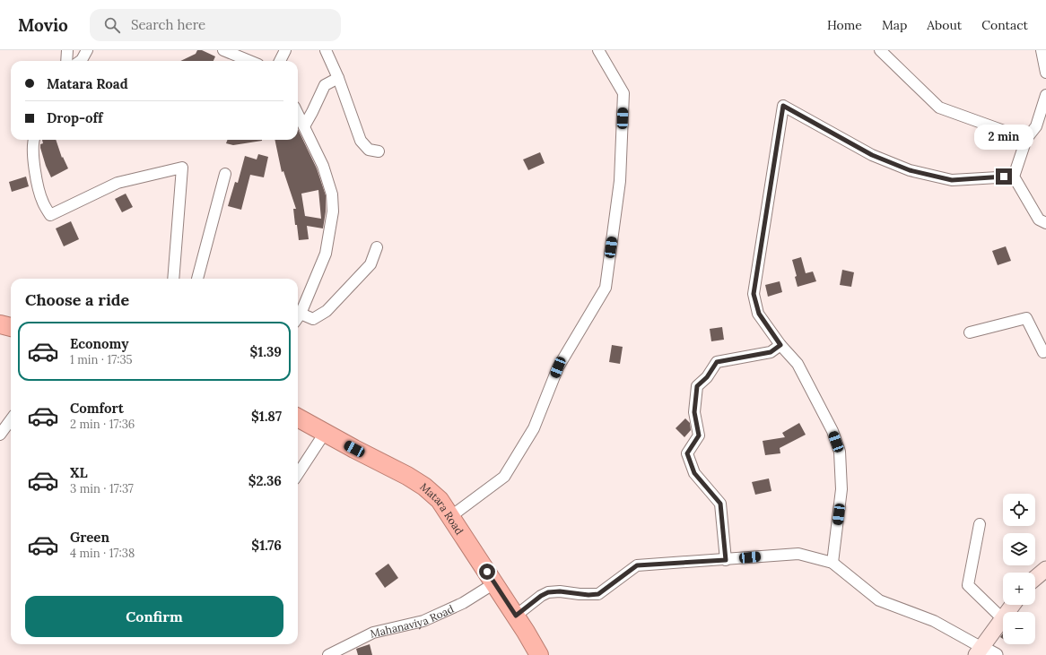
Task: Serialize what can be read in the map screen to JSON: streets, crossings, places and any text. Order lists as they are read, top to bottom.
{
  "streets": {
    "highway": ["Matara Road"],
    "street": ["Mahanaviya Road"]
  },
  "crossings": [
    ["Matara Road", "Mahanaviya Road"]
  ],
  "page": {
    "header": "Movio",
    "search": "Search here",
    "nav": [
      "Home",
      "Map",
      "About",
      "Contact"
    ],
    "banner": ["Matara Road", "Drop-off"],
    "bubble": "2 min",
    "heading": "Choose a ride",
    "list": [
      {
        "name": "Economy",
        "note": "1 min · 17:35",
        "value": "$1.39"
      },
      {
        "name": "Comfort",
        "note": "2 min · 17:36",
        "value": "$1.87"
      },
      {
        "name": "XL",
        "note": "3 min · 17:37",
        "value": "$2.36"
      },
      {
        "name": "Green",
        "note": "4 min · 17:38",
        "value": "$1.76"
      }
    ],
    "map_buttons": ["+", "−"],
    "buttons": "Confirm"
  }
}
